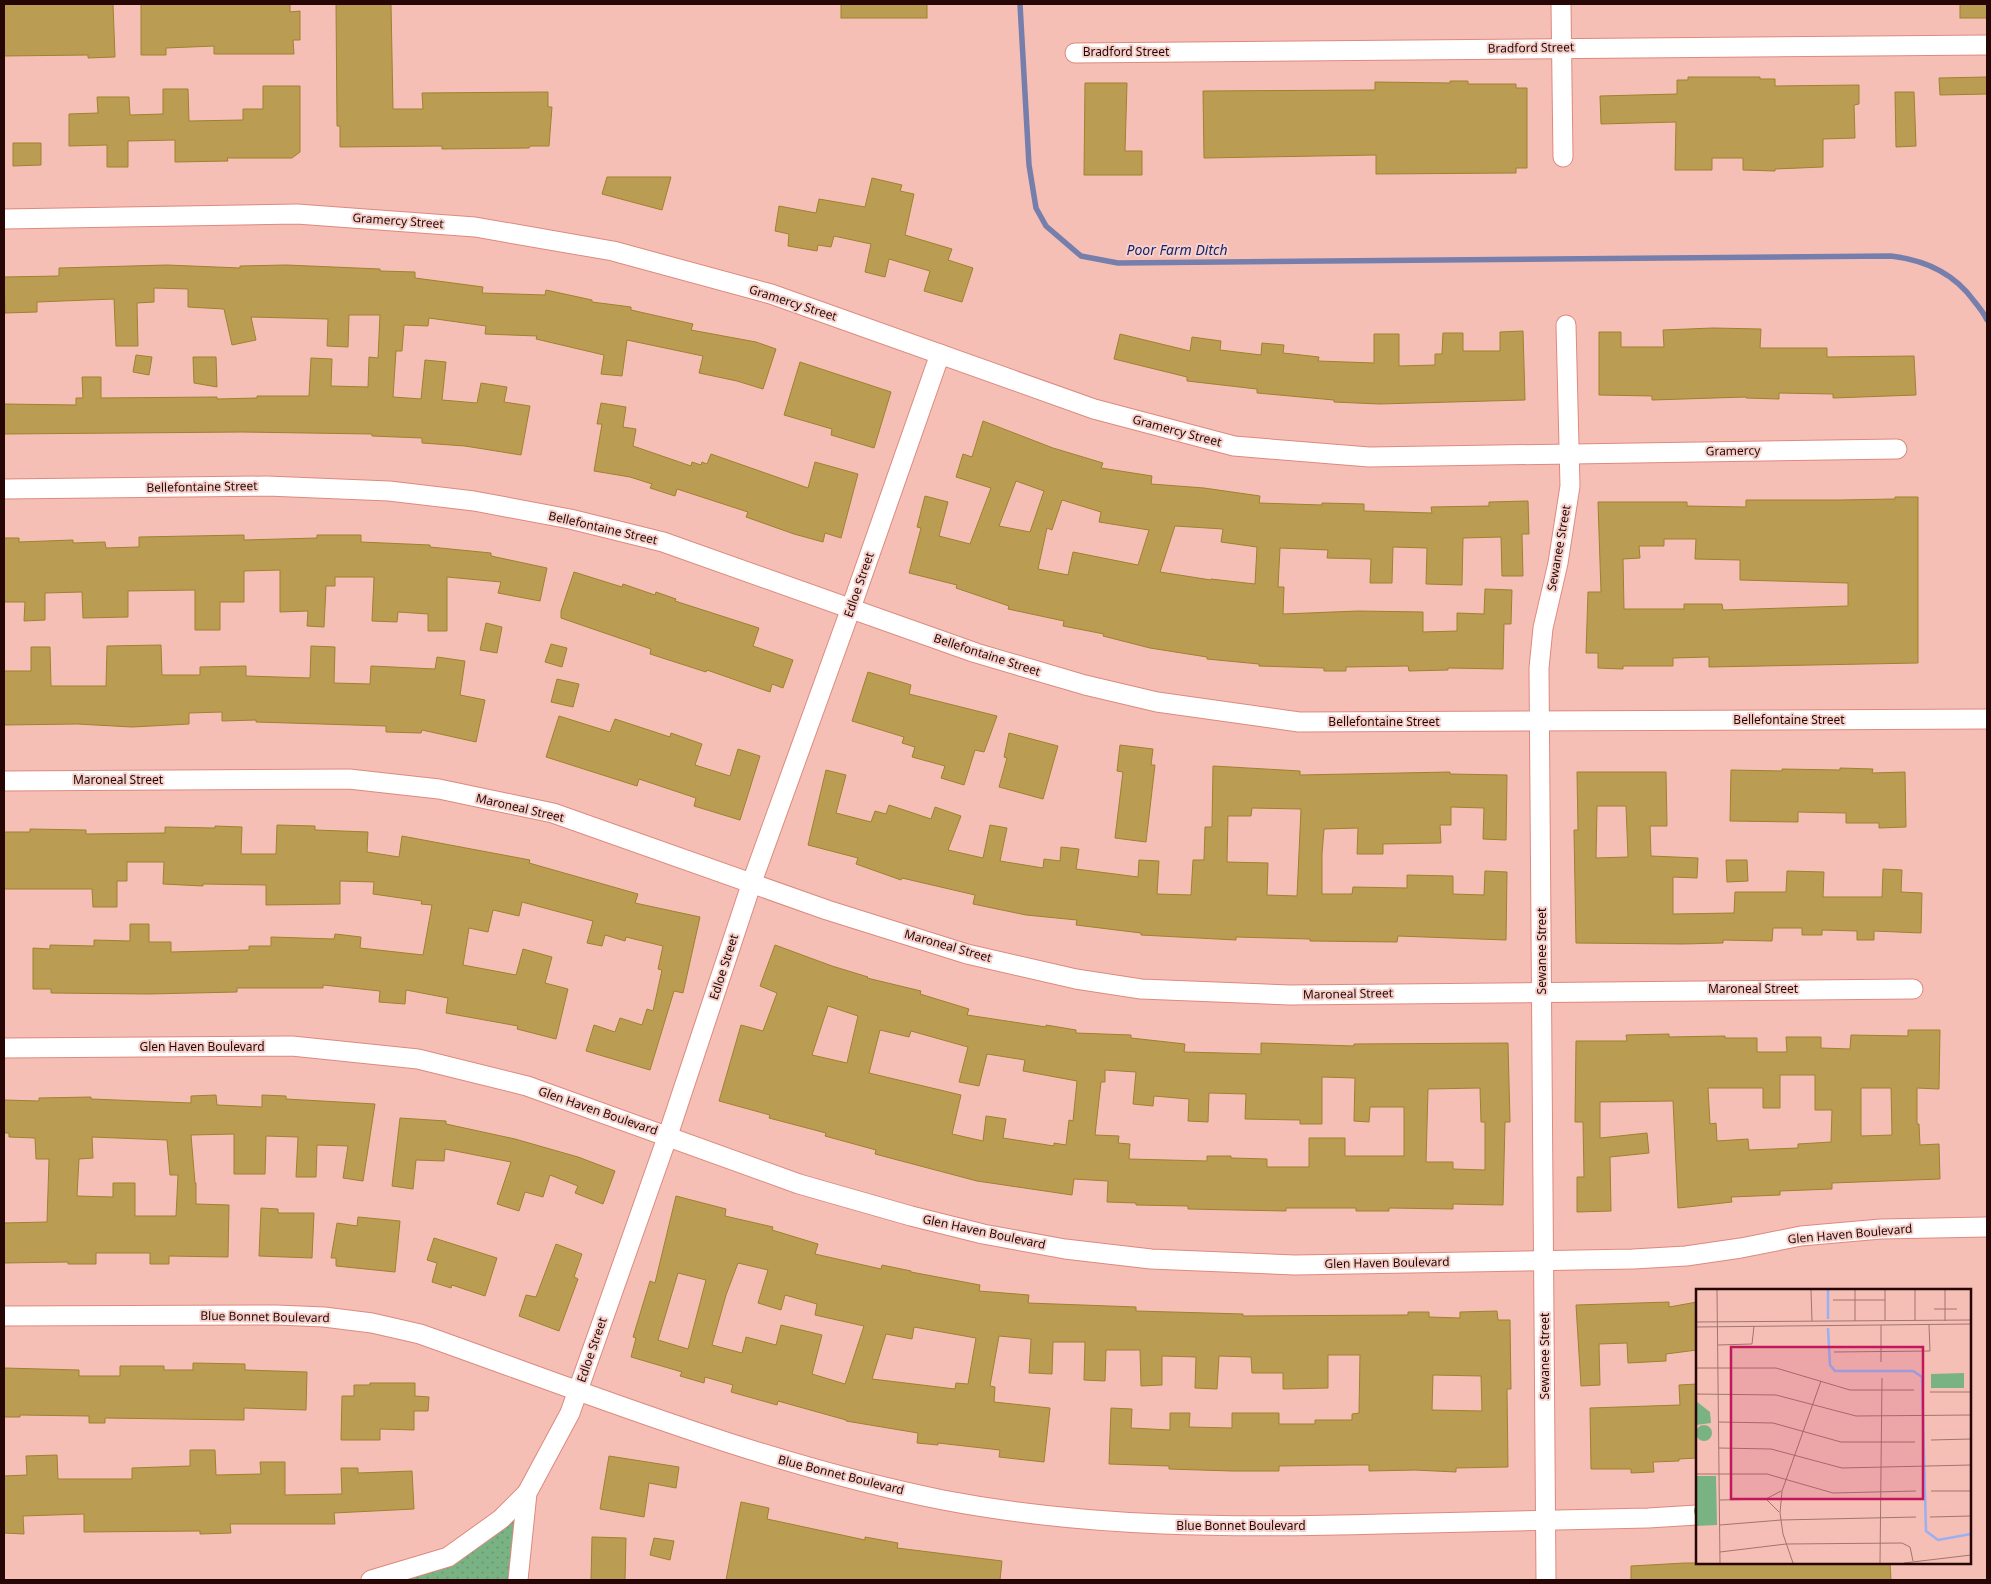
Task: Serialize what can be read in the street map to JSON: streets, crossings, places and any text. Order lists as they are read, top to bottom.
{
  "streets": {
    "street": [
      "Bradford Street",
      "Gramercy Street",
      "Gramercy",
      "Bellefontaine Street",
      "Sewanee Street",
      "Edloe Street",
      "Maroneal Street",
      "Glen Haven Boulevard",
      "Blue Bonnet Boulevard"
    ]
  },
  "crossings": [
    ["Gramercy Street", "Gramercy"],
    ["Gramercy Street", "Sewanee Street"],
    ["Gramercy Street", "Edloe Street"],
    ["Gramercy", "Sewanee Street"],
    ["Bellefontaine Street", "Sewanee Street"],
    ["Bellefontaine Street", "Edloe Street"],
    ["Sewanee Street", "Maroneal Street"],
    ["Sewanee Street", "Glen Haven Boulevard"],
    ["Sewanee Street", "Blue Bonnet Boulevard"],
    ["Edloe Street", "Maroneal Street"],
    ["Edloe Street", "Glen Haven Boulevard"],
    ["Edloe Street", "Blue Bonnet Boulevard"]
  ],
  "water": ["Poor Farm Ditch"]
}
